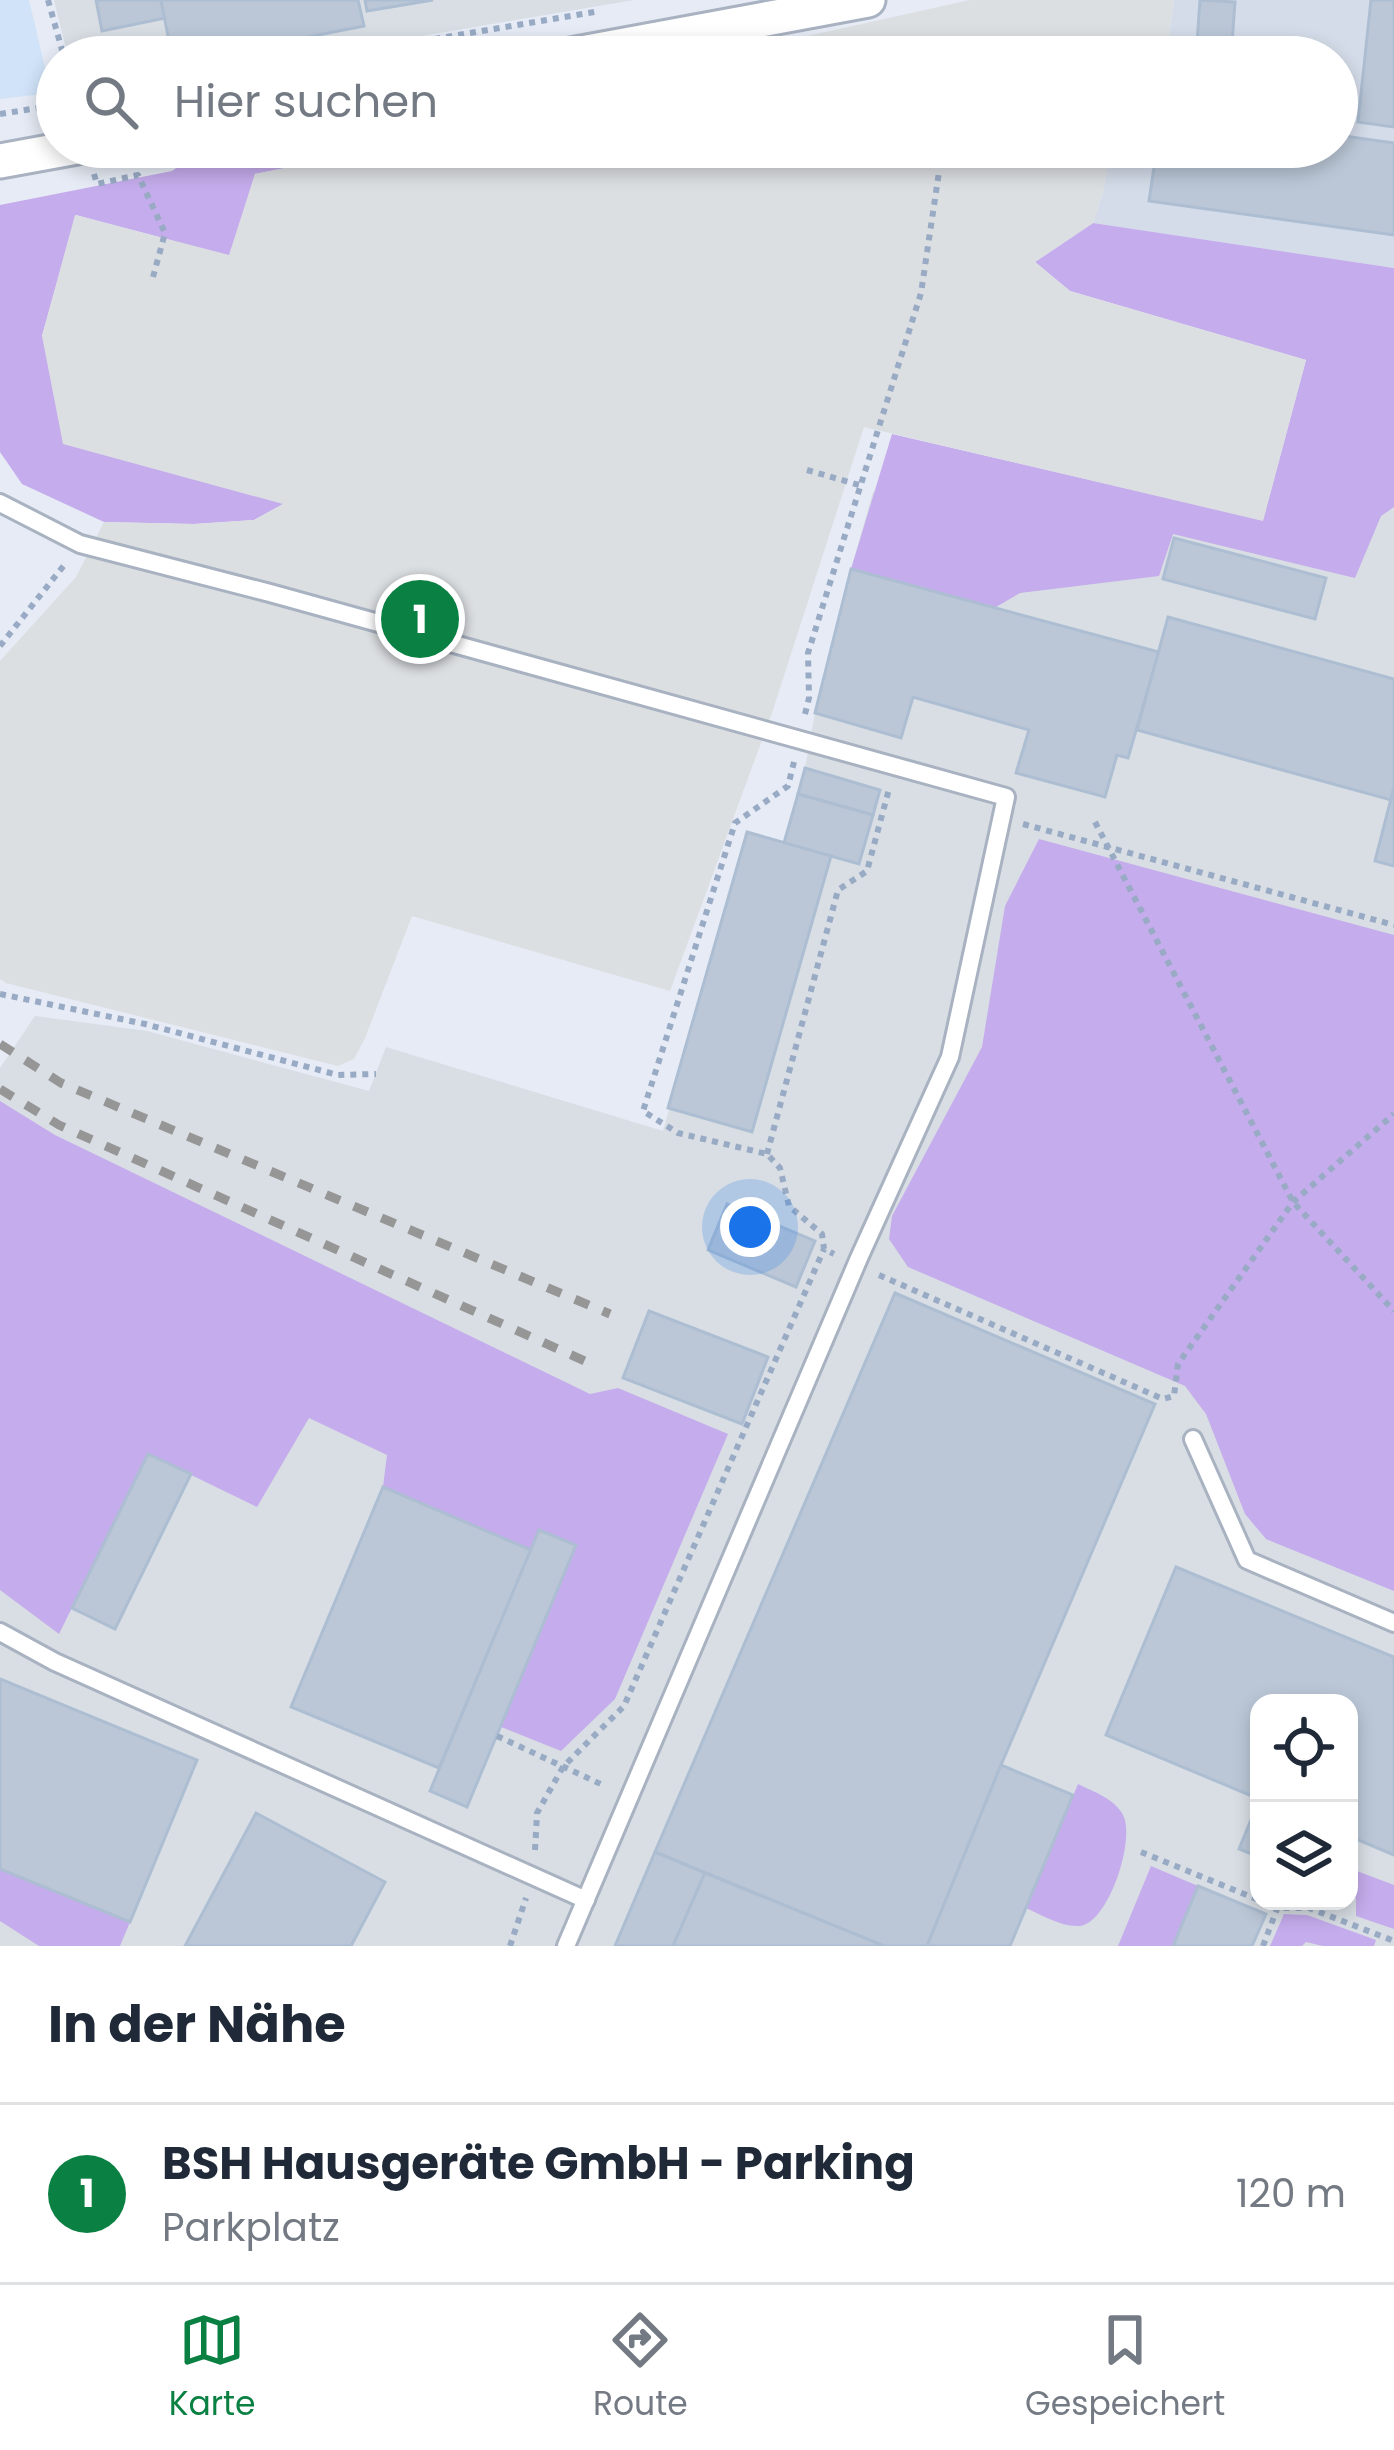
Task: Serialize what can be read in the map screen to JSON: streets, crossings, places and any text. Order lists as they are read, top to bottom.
{
  "page": {
    "search": "Hier suchen",
    "pins": "1",
    "heading": "In der Nähe",
    "list": [
      {
        "mark": "1",
        "name": "BSH Hausgeräte GmbH - Parking",
        "note": "Parkplatz",
        "value": "120 m"
      }
    ],
    "nav": ["Karte", "Route", "Gespeichert"]
  }
}
